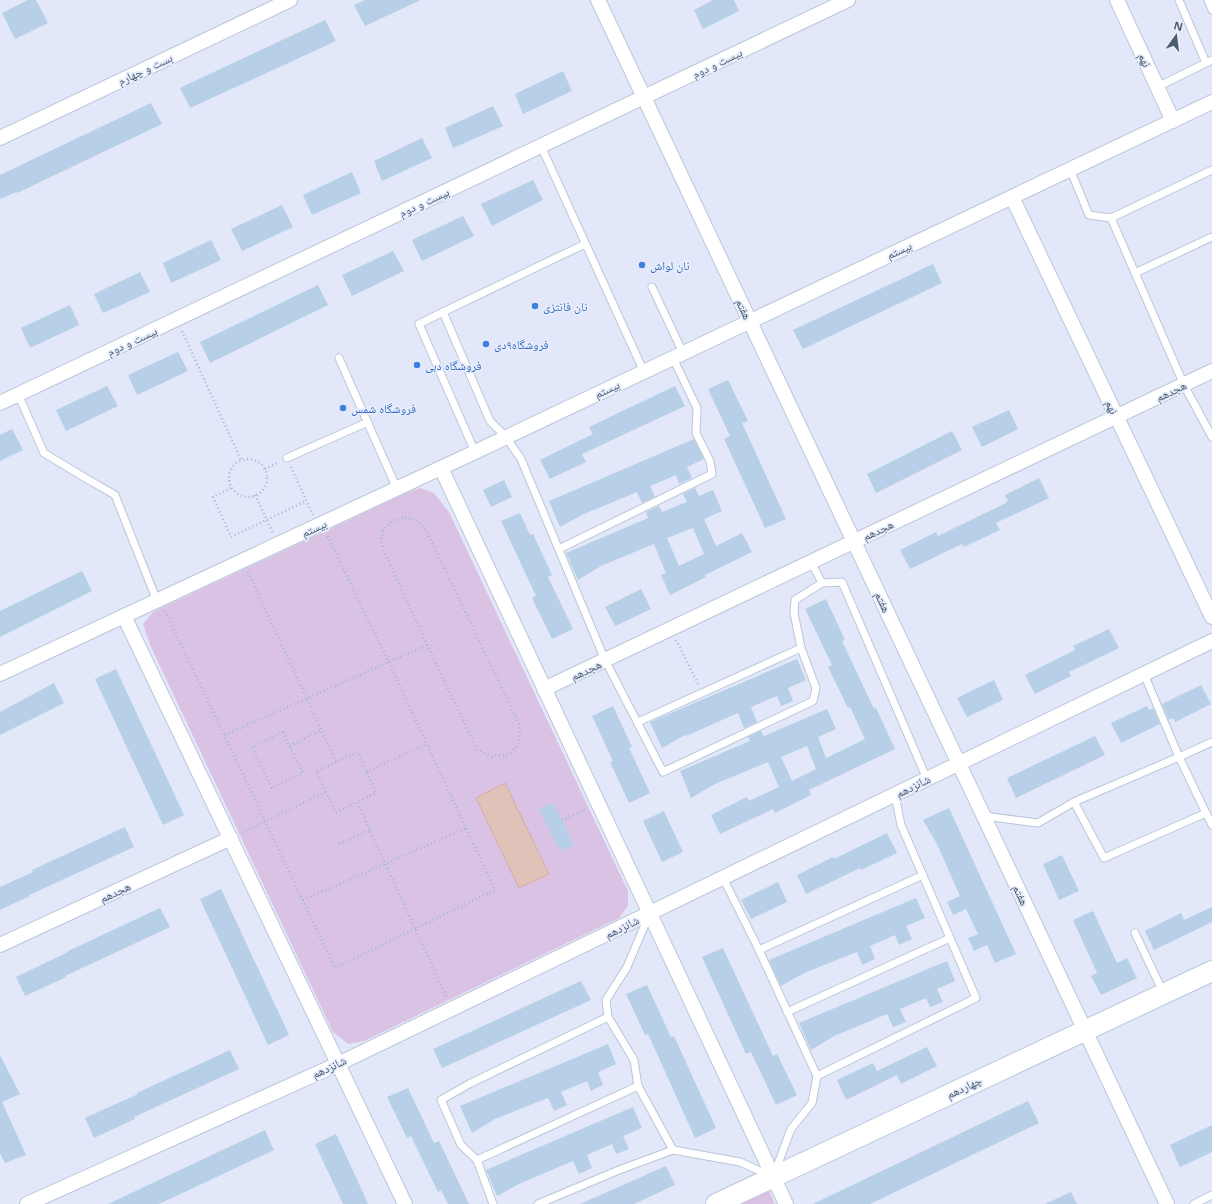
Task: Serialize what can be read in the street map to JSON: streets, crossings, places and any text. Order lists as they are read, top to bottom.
{
  "streets": {
    "main road": ["چهاردهم"],
    "street": [
      "نهم",
      "بیست و دوم",
      "بست و چهارم",
      "بیستم",
      "هفتم",
      "هجدهم",
      "شانزدهم"
    ]
  },
  "crossings": [
    ["نهم", "بیستم"],
    ["نهم", "هجدهم"],
    ["بیست و دوم", "هفتم"],
    ["بیستم", "هفتم"],
    ["هفتم", "هجدهم"],
    ["هفتم", "شانزدهم"],
    ["هفتم", "چهاردهم"]
  ],
  "places": [
    "نان لواش",
    "نان فانتزی",
    "فروشگاه۹دی",
    "فروشگاه دبی",
    "فروشگاه شمس"
  ],
  "north": "top"
}
